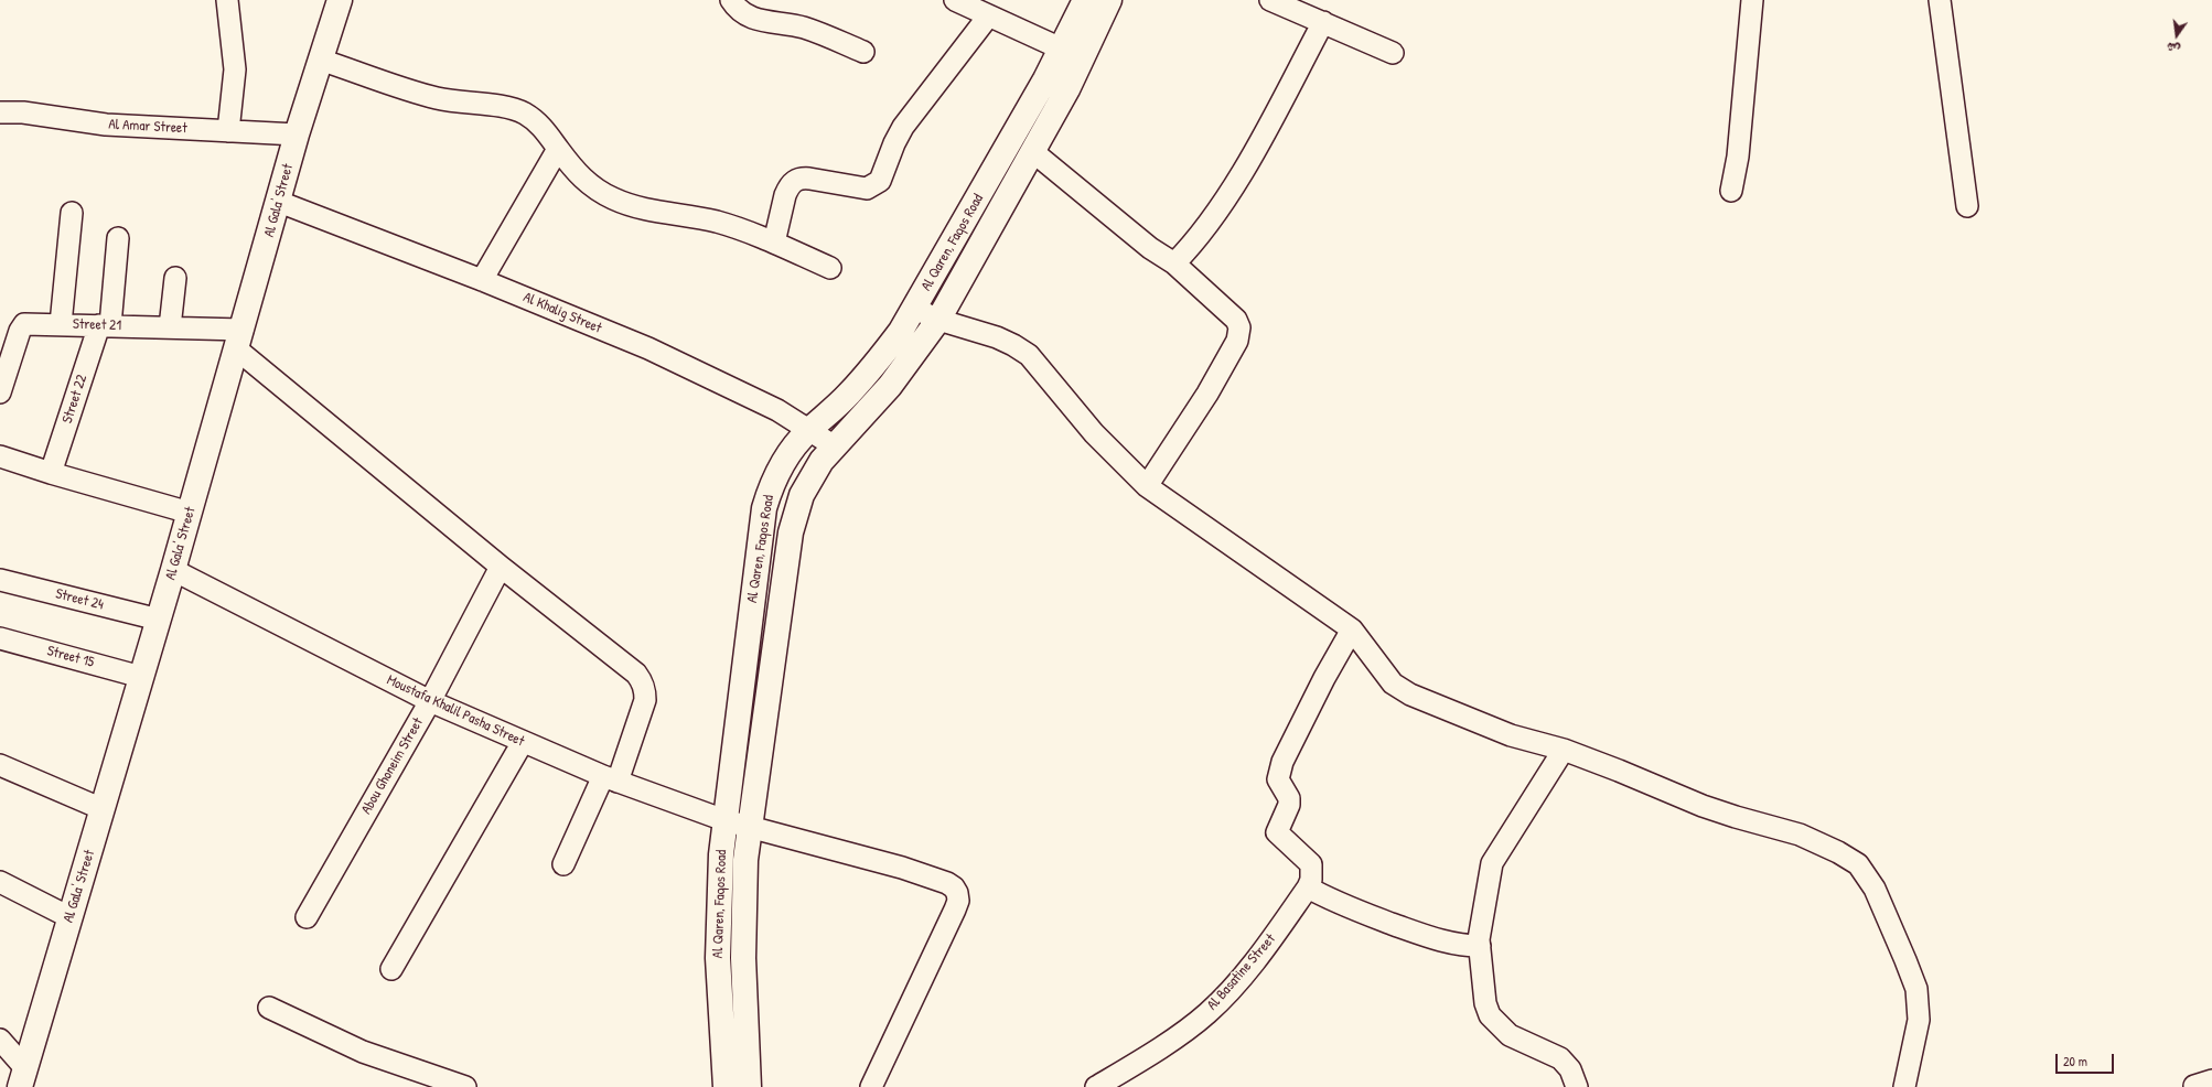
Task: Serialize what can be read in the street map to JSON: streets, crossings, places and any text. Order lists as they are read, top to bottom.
{
  "streets": {
    "main road": ["Al Gala' Street", "Al Qaren, Faqos Road"],
    "street": [
      "Al Amar Street",
      "Al Khalig Street",
      "Street 21",
      "Street 22",
      "Street 24",
      "Street 15",
      "Moustafa Khalil Pasha Street",
      "Abou Ghoneim Street",
      "Al Basatine Street"
    ]
  },
  "crossings": [
    ["Al Amar Street", "Al Gala' Street"],
    ["Al Gala' Street", "Al Khalig Street"],
    ["Al Gala' Street", "Street 21"],
    ["Al Gala' Street", "Street 24"],
    ["Al Gala' Street", "Street 15"],
    ["Al Gala' Street", "Moustafa Khalil Pasha Street"],
    ["Al Qaren, Faqos Road", "Al Khalig Street"],
    ["Al Qaren, Faqos Road", "Moustafa Khalil Pasha Street"],
    ["Street 21", "Street 22"],
    ["Moustafa Khalil Pasha Street", "Abou Ghoneim Street"]
  ],
  "scale_bar": "20 m",
  "north": "bottom"
}
